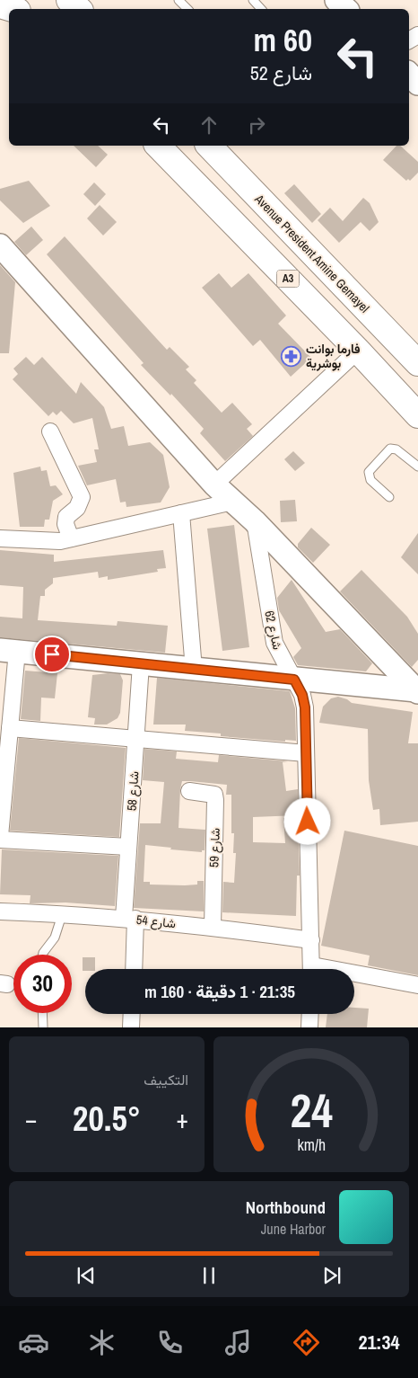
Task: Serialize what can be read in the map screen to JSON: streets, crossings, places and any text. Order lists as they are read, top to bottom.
{
  "streets": {
    "highway": ["Avenue President Amine Gemayel", "A3"],
    "street": [
      "شارع 62",
      "شارع 58",
      "شارع 59",
      "شارع 54"
    ]
  },
  "crossings": [
    ["شارع 62", "شارع 54"],
    ["شارع 58", "شارع 54"],
    ["شارع 59", "شارع 54"]
  ],
  "places": {
    "pharmacy": ["فارما بوانت بوشرية"]
  },
  "page": {
    "turn": ["60 m", "شارع 52"],
    "limit": "30",
    "trip": "21:35 · 1 دقيقة · 160 m",
    "tile": "التكييف",
    "heat": ["−", "20.5°", "+"],
    "song": ["Northbound", "June Harbor"],
    "tabs": "21:34",
    "gauge": ["24", "km/h"]
  }
}
